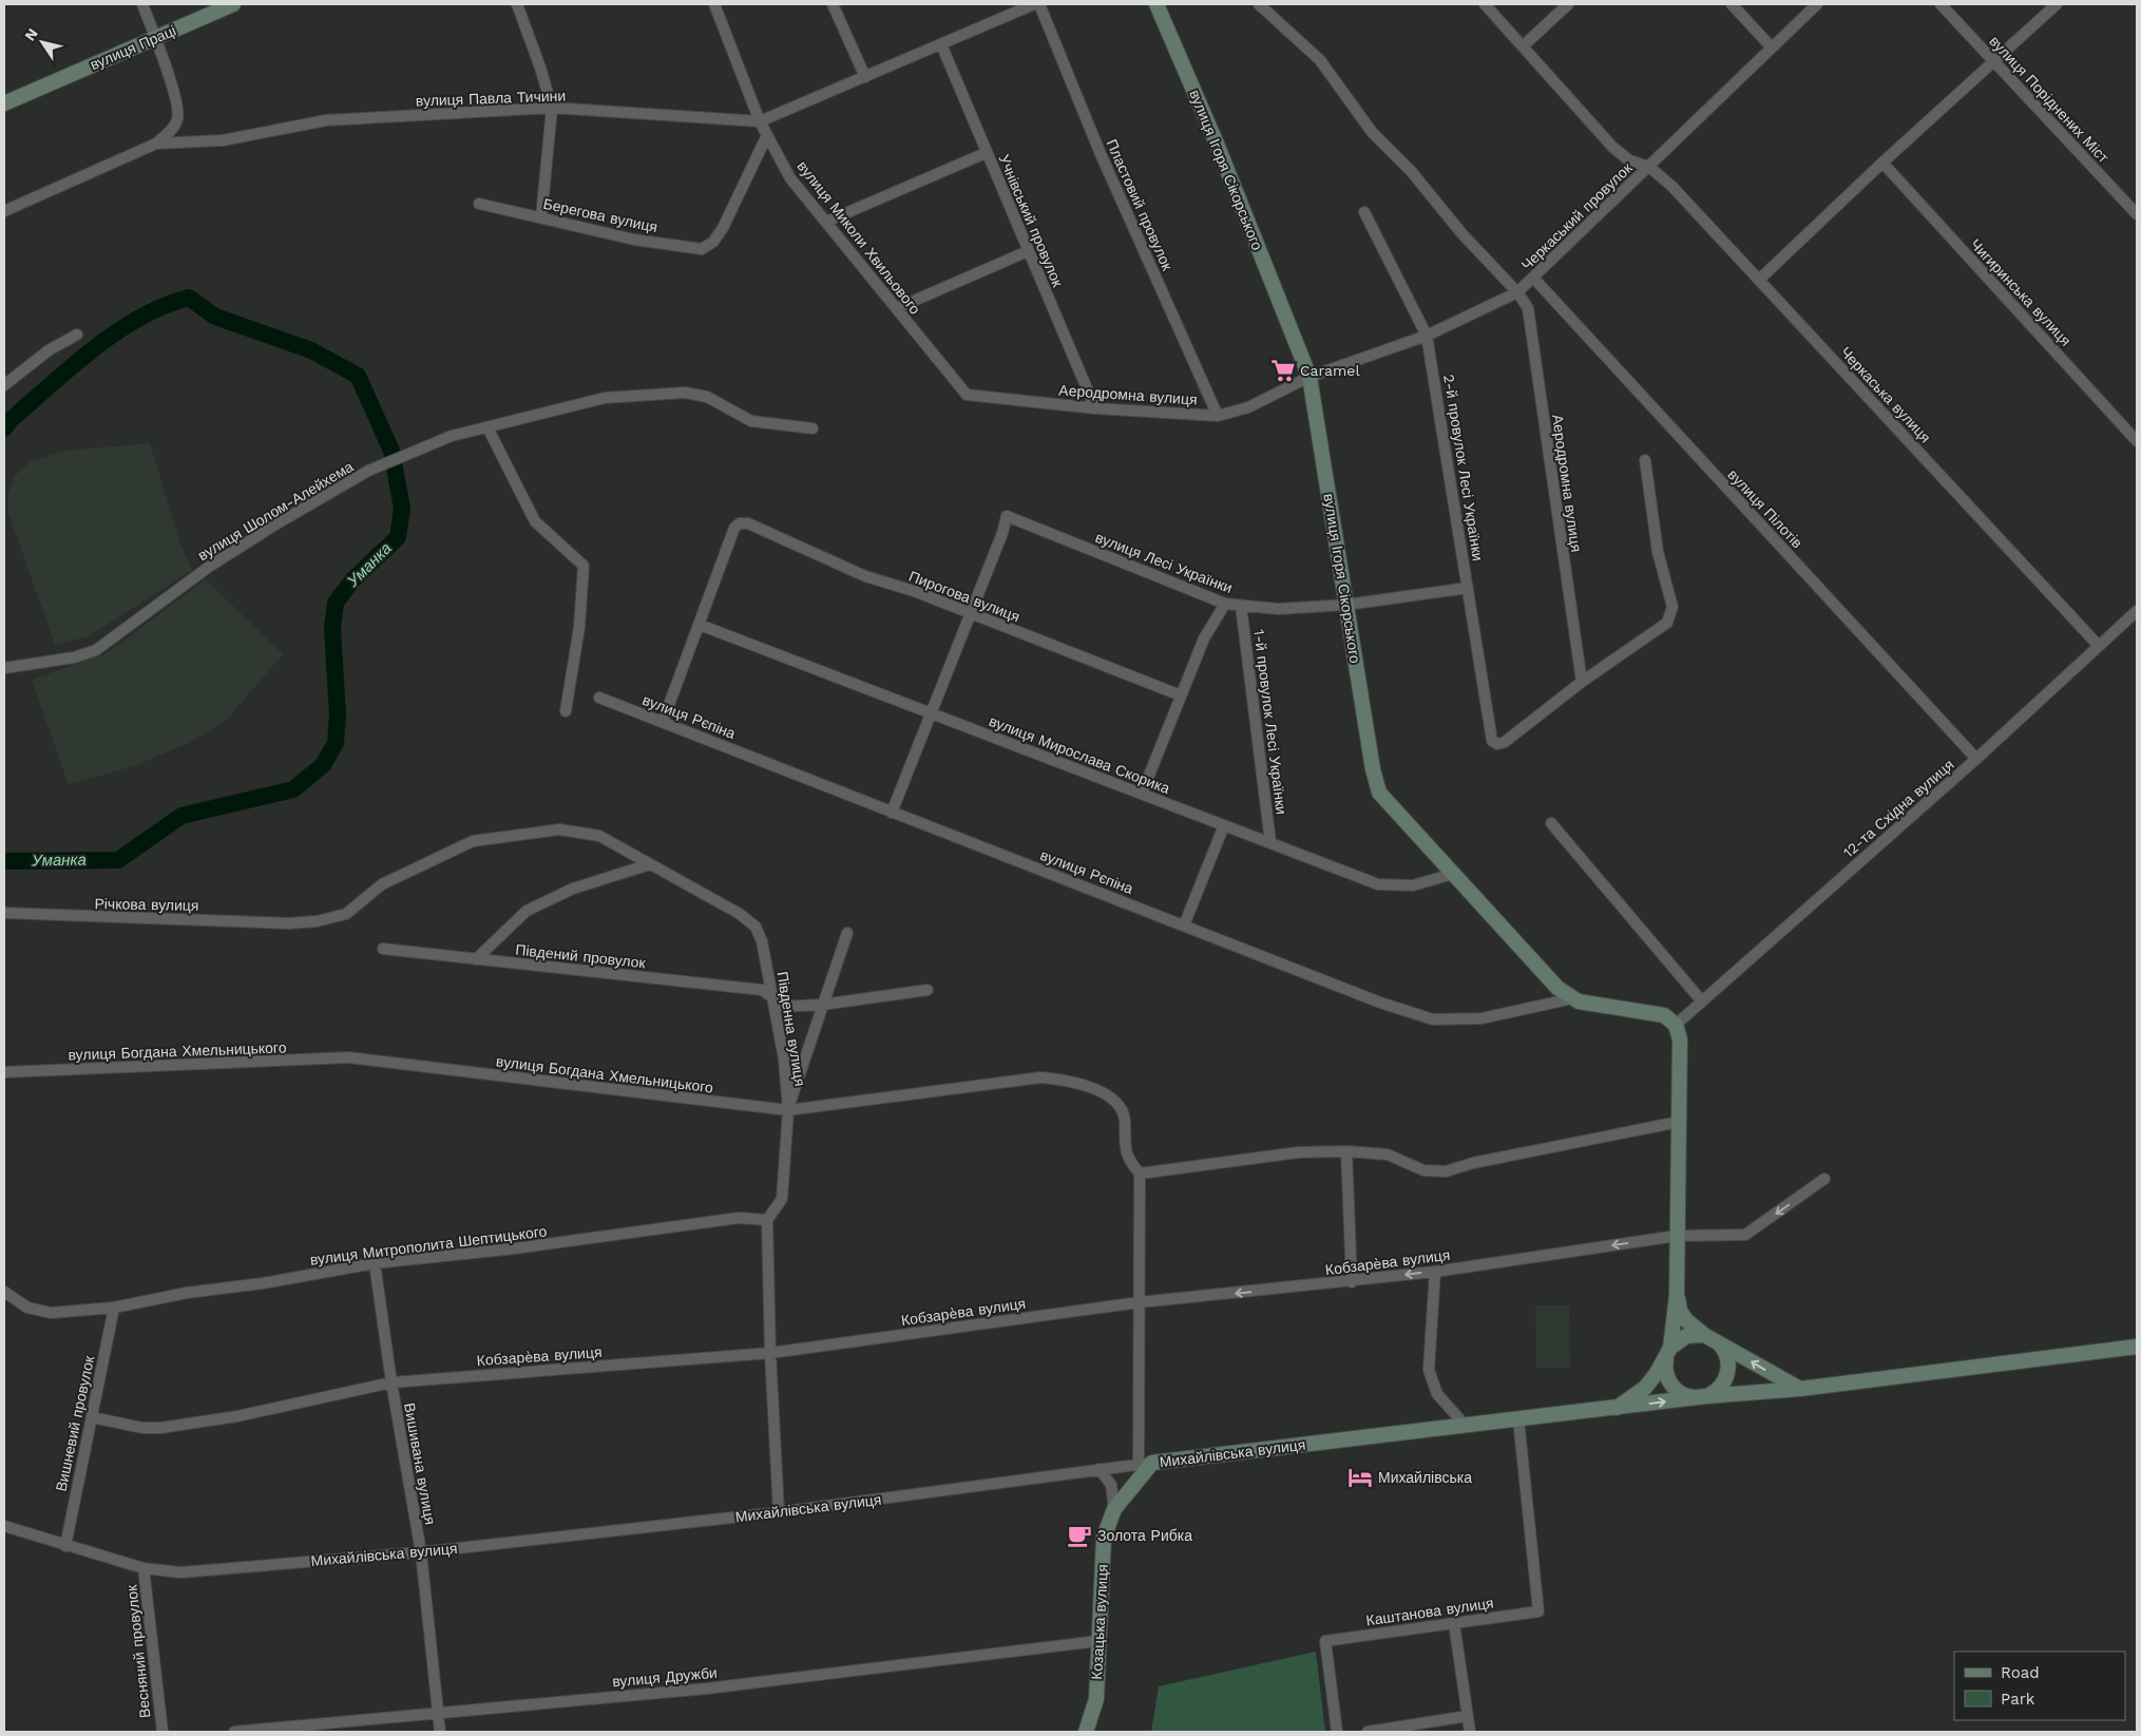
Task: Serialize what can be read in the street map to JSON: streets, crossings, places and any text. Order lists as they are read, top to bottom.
{
  "streets": {
    "main road": [
      "вулиця Праці",
      "вулиця Ігоря Сікорського",
      "Михайлівська вулиця",
      "Козацька вулиця"
    ],
    "street": [
      "вулиця Павла Тичини",
      "вулиця Поріднених Міст",
      "Пластовий провулок",
      "Берегова вулиця",
      "Черкаський провулок",
      "Учнівський провулок",
      "вулиця Миколи Хвильового",
      "Чигиринська вулиця",
      "Аеродромна вулиця",
      "Черкаська вулиця",
      "2-й провулок Лесі Українки",
      "вулиця Пілотів",
      "вулиця Шолом-Алейхема",
      "вулиця Лесі Українки",
      "Пирогова вулиця",
      "вулиця Рєпіна",
      "1-й провулок Лесі Українки",
      "вулиця Мирослава Скорика",
      "12-та Східна вулиця",
      "Річкова вулиця",
      "Південий провулок",
      "Південна вулиця",
      "вулиця Богдана Хмельницького",
      "вулиця Митрополита Шептицького",
      "Кобзарèва вулиця",
      "Вишневий провулок",
      "Вишивана вулиця",
      "Каштанова вулиця",
      "Весняний провулок",
      "вулиця Дружби"
    ]
  },
  "crossings": [
    ["вулиця Павла Тичини", "Учнівський провулок"],
    ["вулиця Павла Тичини", "вулиця Миколи Хвильового"],
    ["вулиця Ігоря Сікорського", "Черкаський провулок"],
    ["вулиця Ігоря Сікорського", "Аеродромна вулиця"],
    ["вулиця Ігоря Сікорського", "вулиця Лесі Українки"],
    ["вулиця Ігоря Сікорського", "вулиця Рєпіна"],
    ["вулиця Ігоря Сікорського", "вулиця Мирослава Скорика"],
    ["вулиця Ігоря Сікорського", "12-та Східна вулиця"],
    ["Пластовий провулок", "Аеродромна вулиця"],
    ["Берегова вулиця", "вулиця Миколи Хвильового"],
    ["Черкаський провулок", "Аеродромна вулиця"],
    ["Черкаський провулок", "Черкаська вулиця"],
    ["Черкаський провулок", "2-й провулок Лесі Українки"],
    ["Черкаський провулок", "вулиця Пілотів"],
    ["Учнівський провулок", "Аеродромна вулиця"],
    ["вулиця Миколи Хвильового", "Аеродромна вулиця"],
    ["Аеродромна вулиця", "2-й провулок Лесі Українки"],
    ["Черкаська вулиця", "12-та Східна вулиця"],
    ["2-й провулок Лесі Українки", "вулиця Лесі Українки"],
    ["вулиця Пілотів", "12-та Східна вулиця"],
    ["вулиця Лесі Українки", "Пирогова вулиця"],
    ["вулиця Лесі Українки", "1-й провулок Лесі Українки"],
    ["Пирогова вулиця", "вулиця Мирослава Скорика"],
    ["1-й провулок Лесі Українки", "вулиця Мирослава Скорика"],
    ["Річкова вулиця", "Південна вулиця"],
    ["Південий провулок", "Південна вулиця"],
    ["Південна вулиця", "вулиця Богдана Хмельницького"],
    ["Південна вулиця", "вулиця Митрополита Шептицького"],
    ["вулиця Митрополита Шептицького", "Вишневий провулок"],
    ["вулиця Митрополита Шептицького", "Вишивана вулиця"],
    ["Кобзарèва вулиця", "Вишневий провулок"],
    ["Кобзарèва вулиця", "Вишивана вулиця"],
    ["Вишневий провулок", "Михайлівська вулиця"],
    ["Михайлівська вулиця", "Вишивана вулиця"],
    ["Михайлівська вулиця", "Каштанова вулиця"],
    ["Михайлівська вулиця", "Козацька вулиця"],
    ["Михайлівська вулиця", "Весняний провулок"],
    ["Вишивана вулиця", "вулиця Дружби"],
    ["Козацька вулиця", "вулиця Дружби"]
  ],
  "one_way": ["Кобзарèва вулиця"],
  "water": ["Уманка"],
  "places": {
    "supermarket": ["Caramel"],
    "hotel": ["Михайлівська"],
    "cafe": ["Золота Рибка"]
  },
  "legend": ["Road", "Park"],
  "north": "top left"
}
